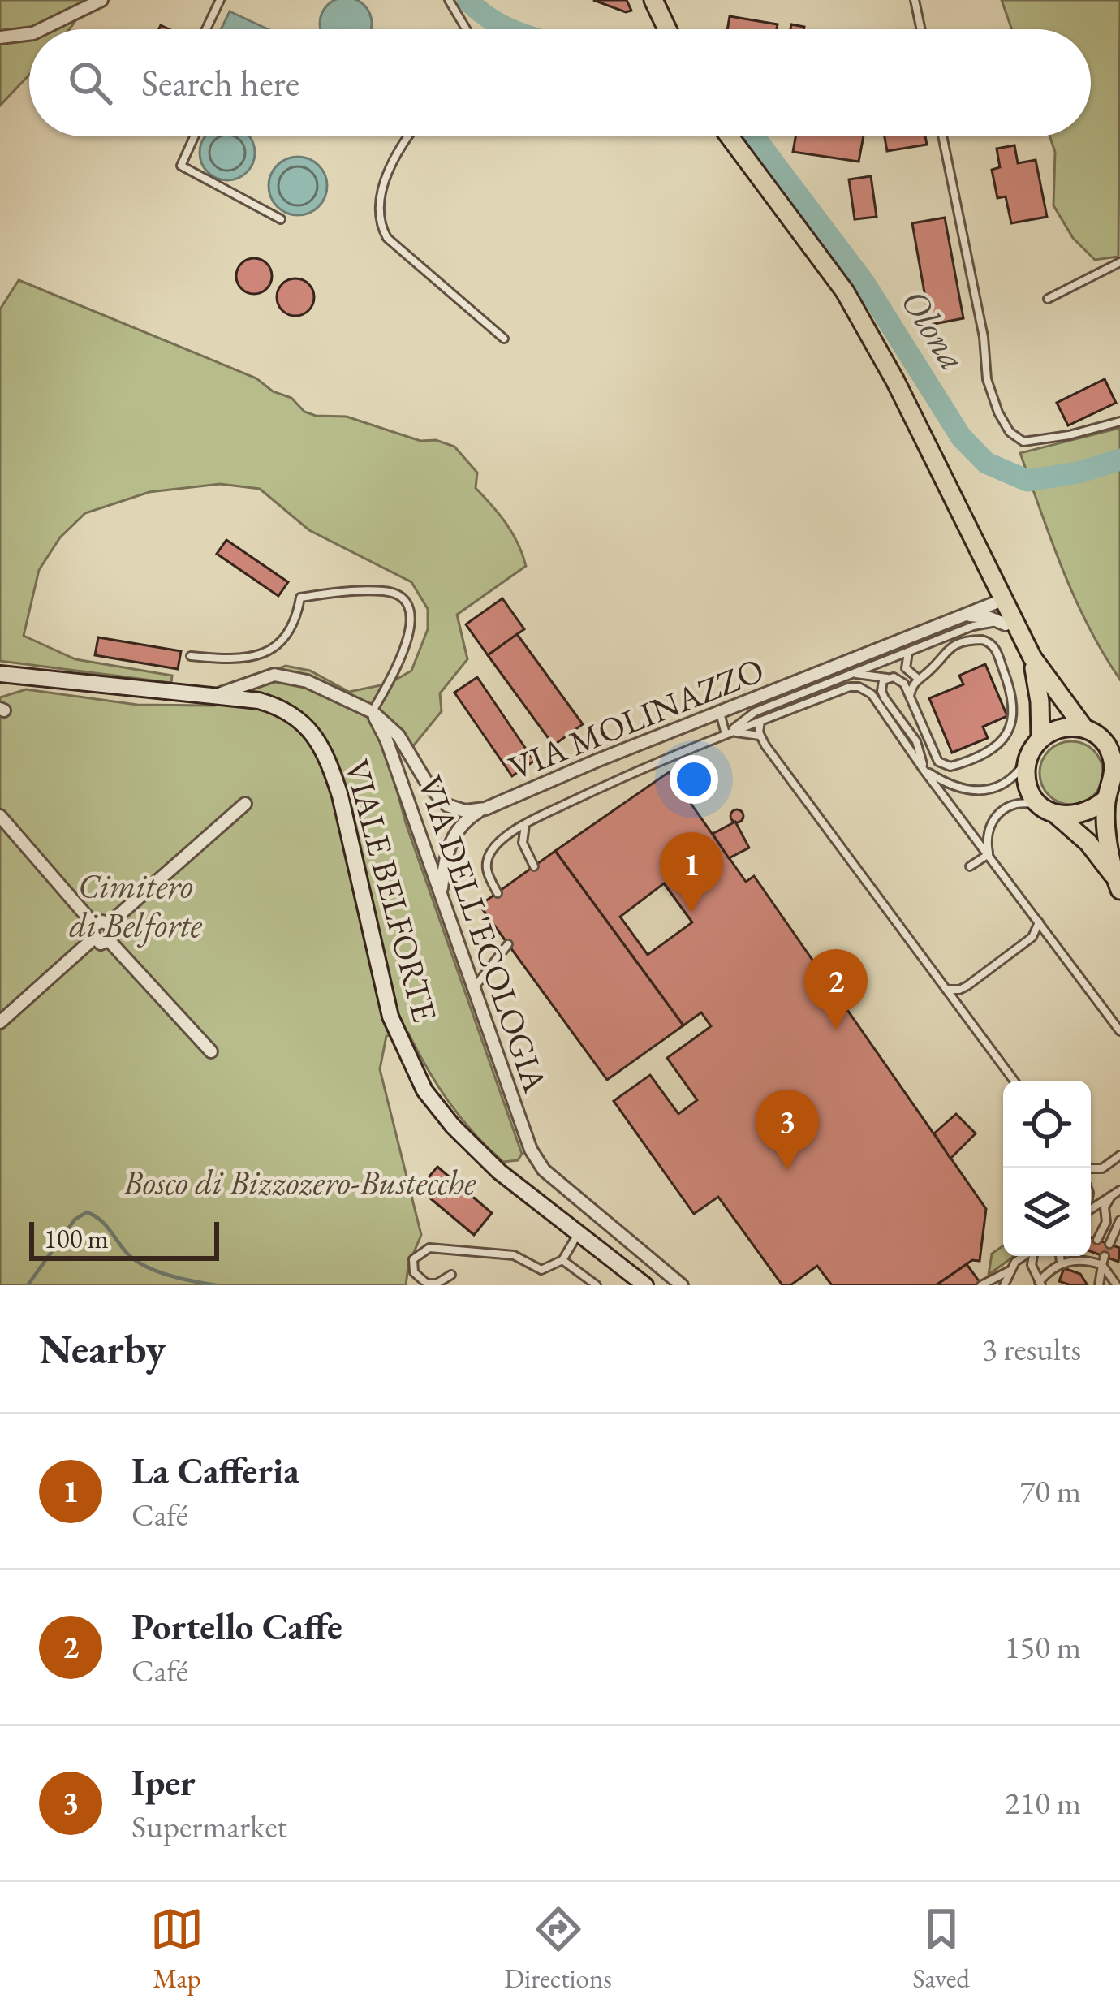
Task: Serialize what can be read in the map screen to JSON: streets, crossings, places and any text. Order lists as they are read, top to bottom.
{
  "streets": {
    "main road": ["VIALE BELFORTE"],
    "street": ["VIA MOLINAZZO", "VIA DELL'ECOLOGIA"]
  },
  "crossings": [
    ["VIA MOLINAZZO", "VIA DELL'ECOLOGIA"]
  ],
  "water": ["Olona"],
  "parks": ["Cimitero di Belforte", "Bosco di Bizzozero-Bustecche"],
  "scale_bar": "100 m",
  "page": {
    "search": "Search here",
    "pins": ["1", "2", "3"],
    "scale": "100 m",
    "heading": ["Nearby", "3 results"],
    "list": [
      {
        "mark": "1",
        "name": "La Cafferia",
        "note": "Café",
        "value": "70 m"
      },
      {
        "mark": "2",
        "name": "Portello Caffe",
        "note": "Café",
        "value": "150 m"
      },
      {
        "mark": "3",
        "name": "Iper",
        "note": "Supermarket",
        "value": "210 m"
      }
    ],
    "nav": ["Map", "Directions", "Saved"]
  }
}
